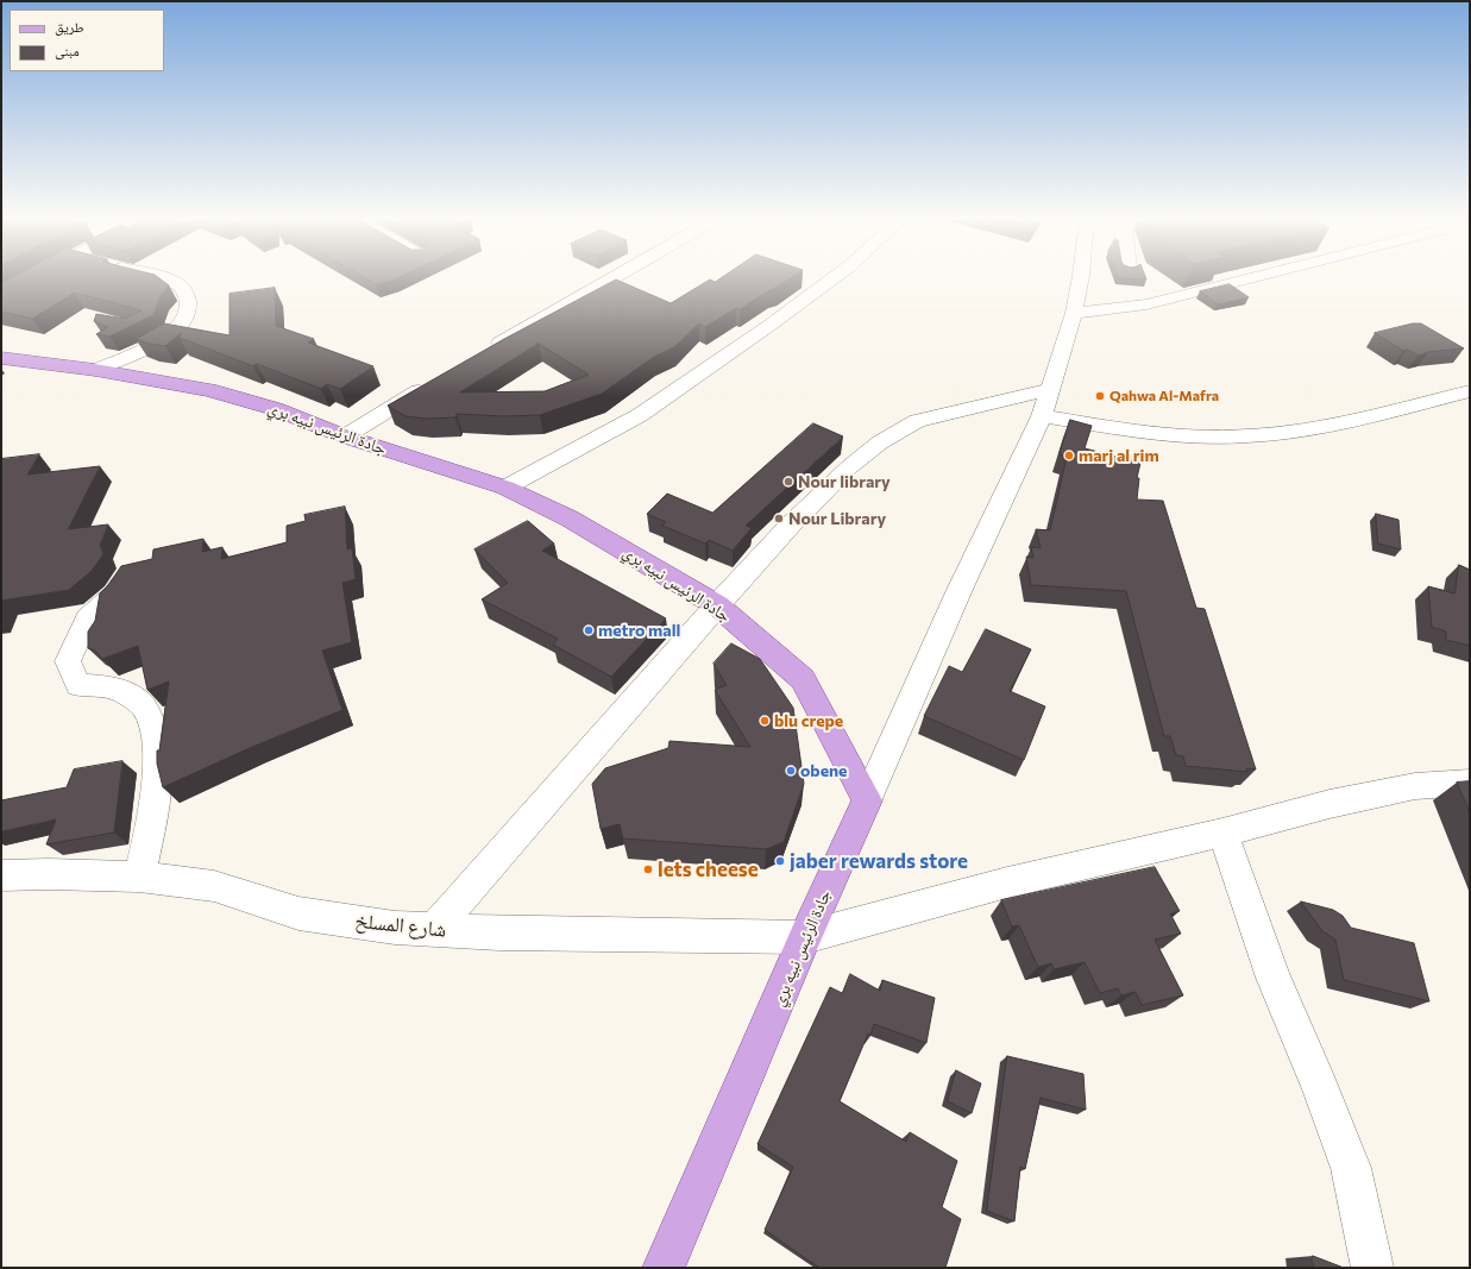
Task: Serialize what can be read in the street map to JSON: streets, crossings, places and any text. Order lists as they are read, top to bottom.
{
  "streets": {
    "main road": ["جادة الرئيس نبيه بري"],
    "street": ["شارع المسلخ"]
  },
  "crossings": [
    ["جادة الرئيس نبيه بري", "شارع المسلخ"]
  ],
  "places": [
    "Qahwa Al-Mafra",
    "marj al rim",
    "Nour library",
    "Nour Library",
    "metro mall",
    "blu crepe",
    "obene",
    "jaber rewards store",
    "lets cheese"
  ],
  "legend": ["طريق", "مبنى"]
}
